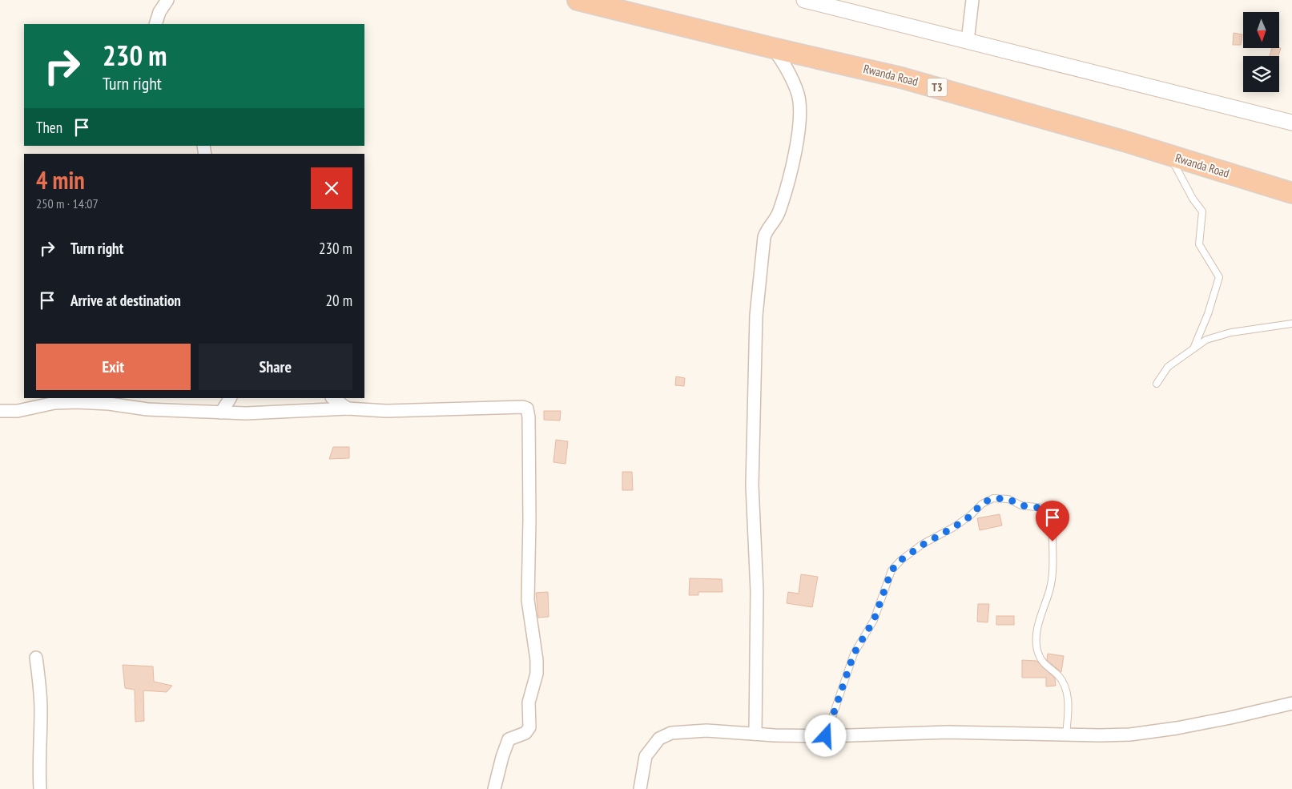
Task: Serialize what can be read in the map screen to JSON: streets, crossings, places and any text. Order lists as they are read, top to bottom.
{
  "streets": {
    "highway": ["Rwanda Road", "T3"]
  },
  "north": "bottom",
  "page": {
    "turn": ["230 m", "Turn right"],
    "then": "Then",
    "heading": ["4 min", "250 m · 14:07"],
    "list": [
      {
        "name": "Turn right",
        "value": "230 m"
      },
      {
        "name": "Arrive at destination",
        "value": "20 m"
      }
    ],
    "buttons": ["Exit", "Share"]
  }
}
